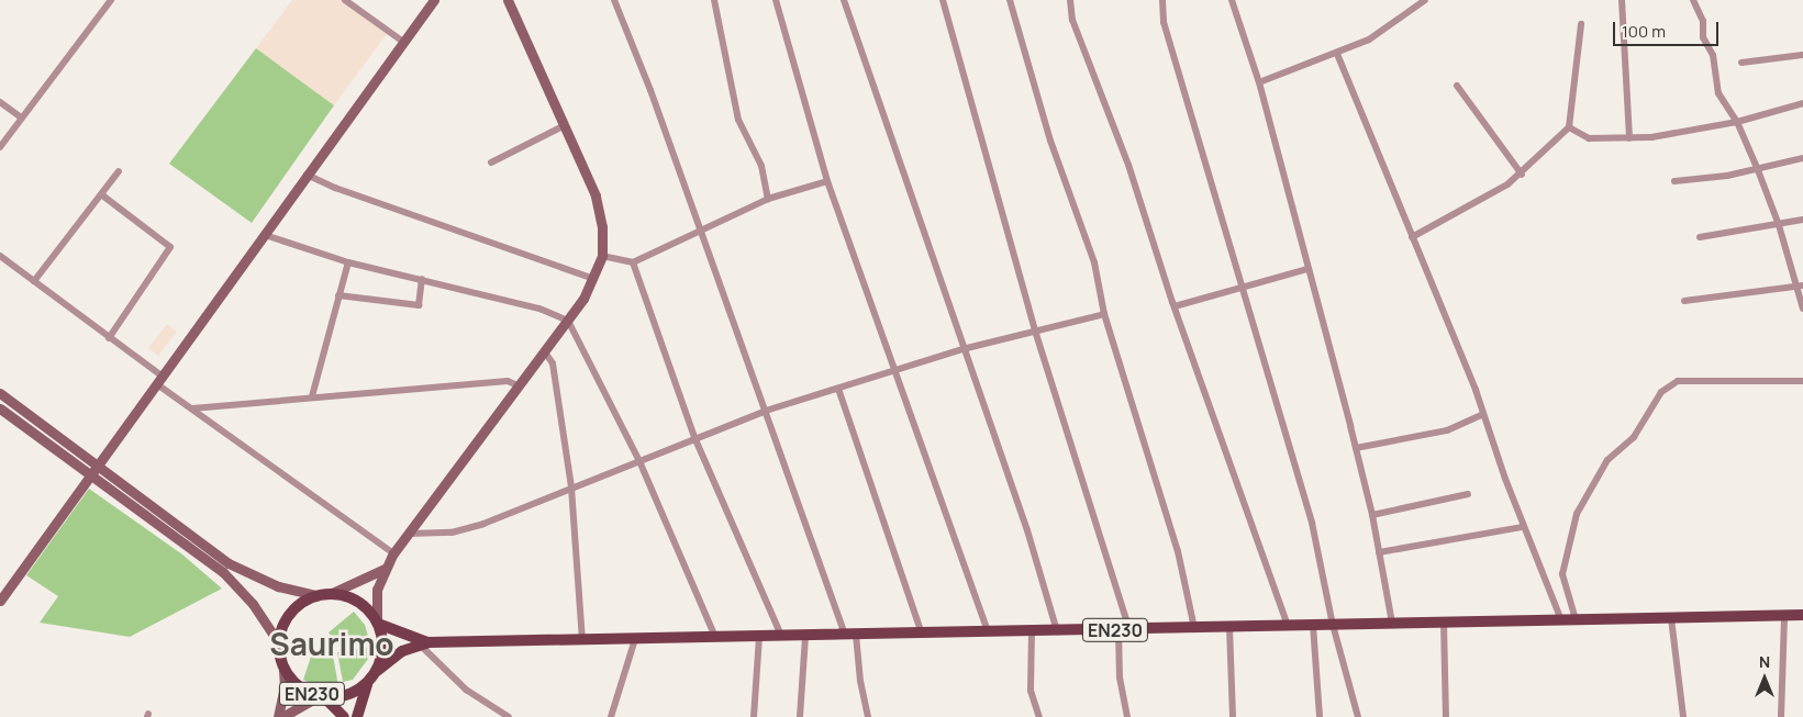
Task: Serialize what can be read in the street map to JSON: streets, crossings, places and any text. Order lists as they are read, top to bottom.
{
  "streets": {
    "main road": ["EN230"]
  },
  "districts": ["Saurimo"],
  "scale_bar": "100 m",
  "north": "top"
}
